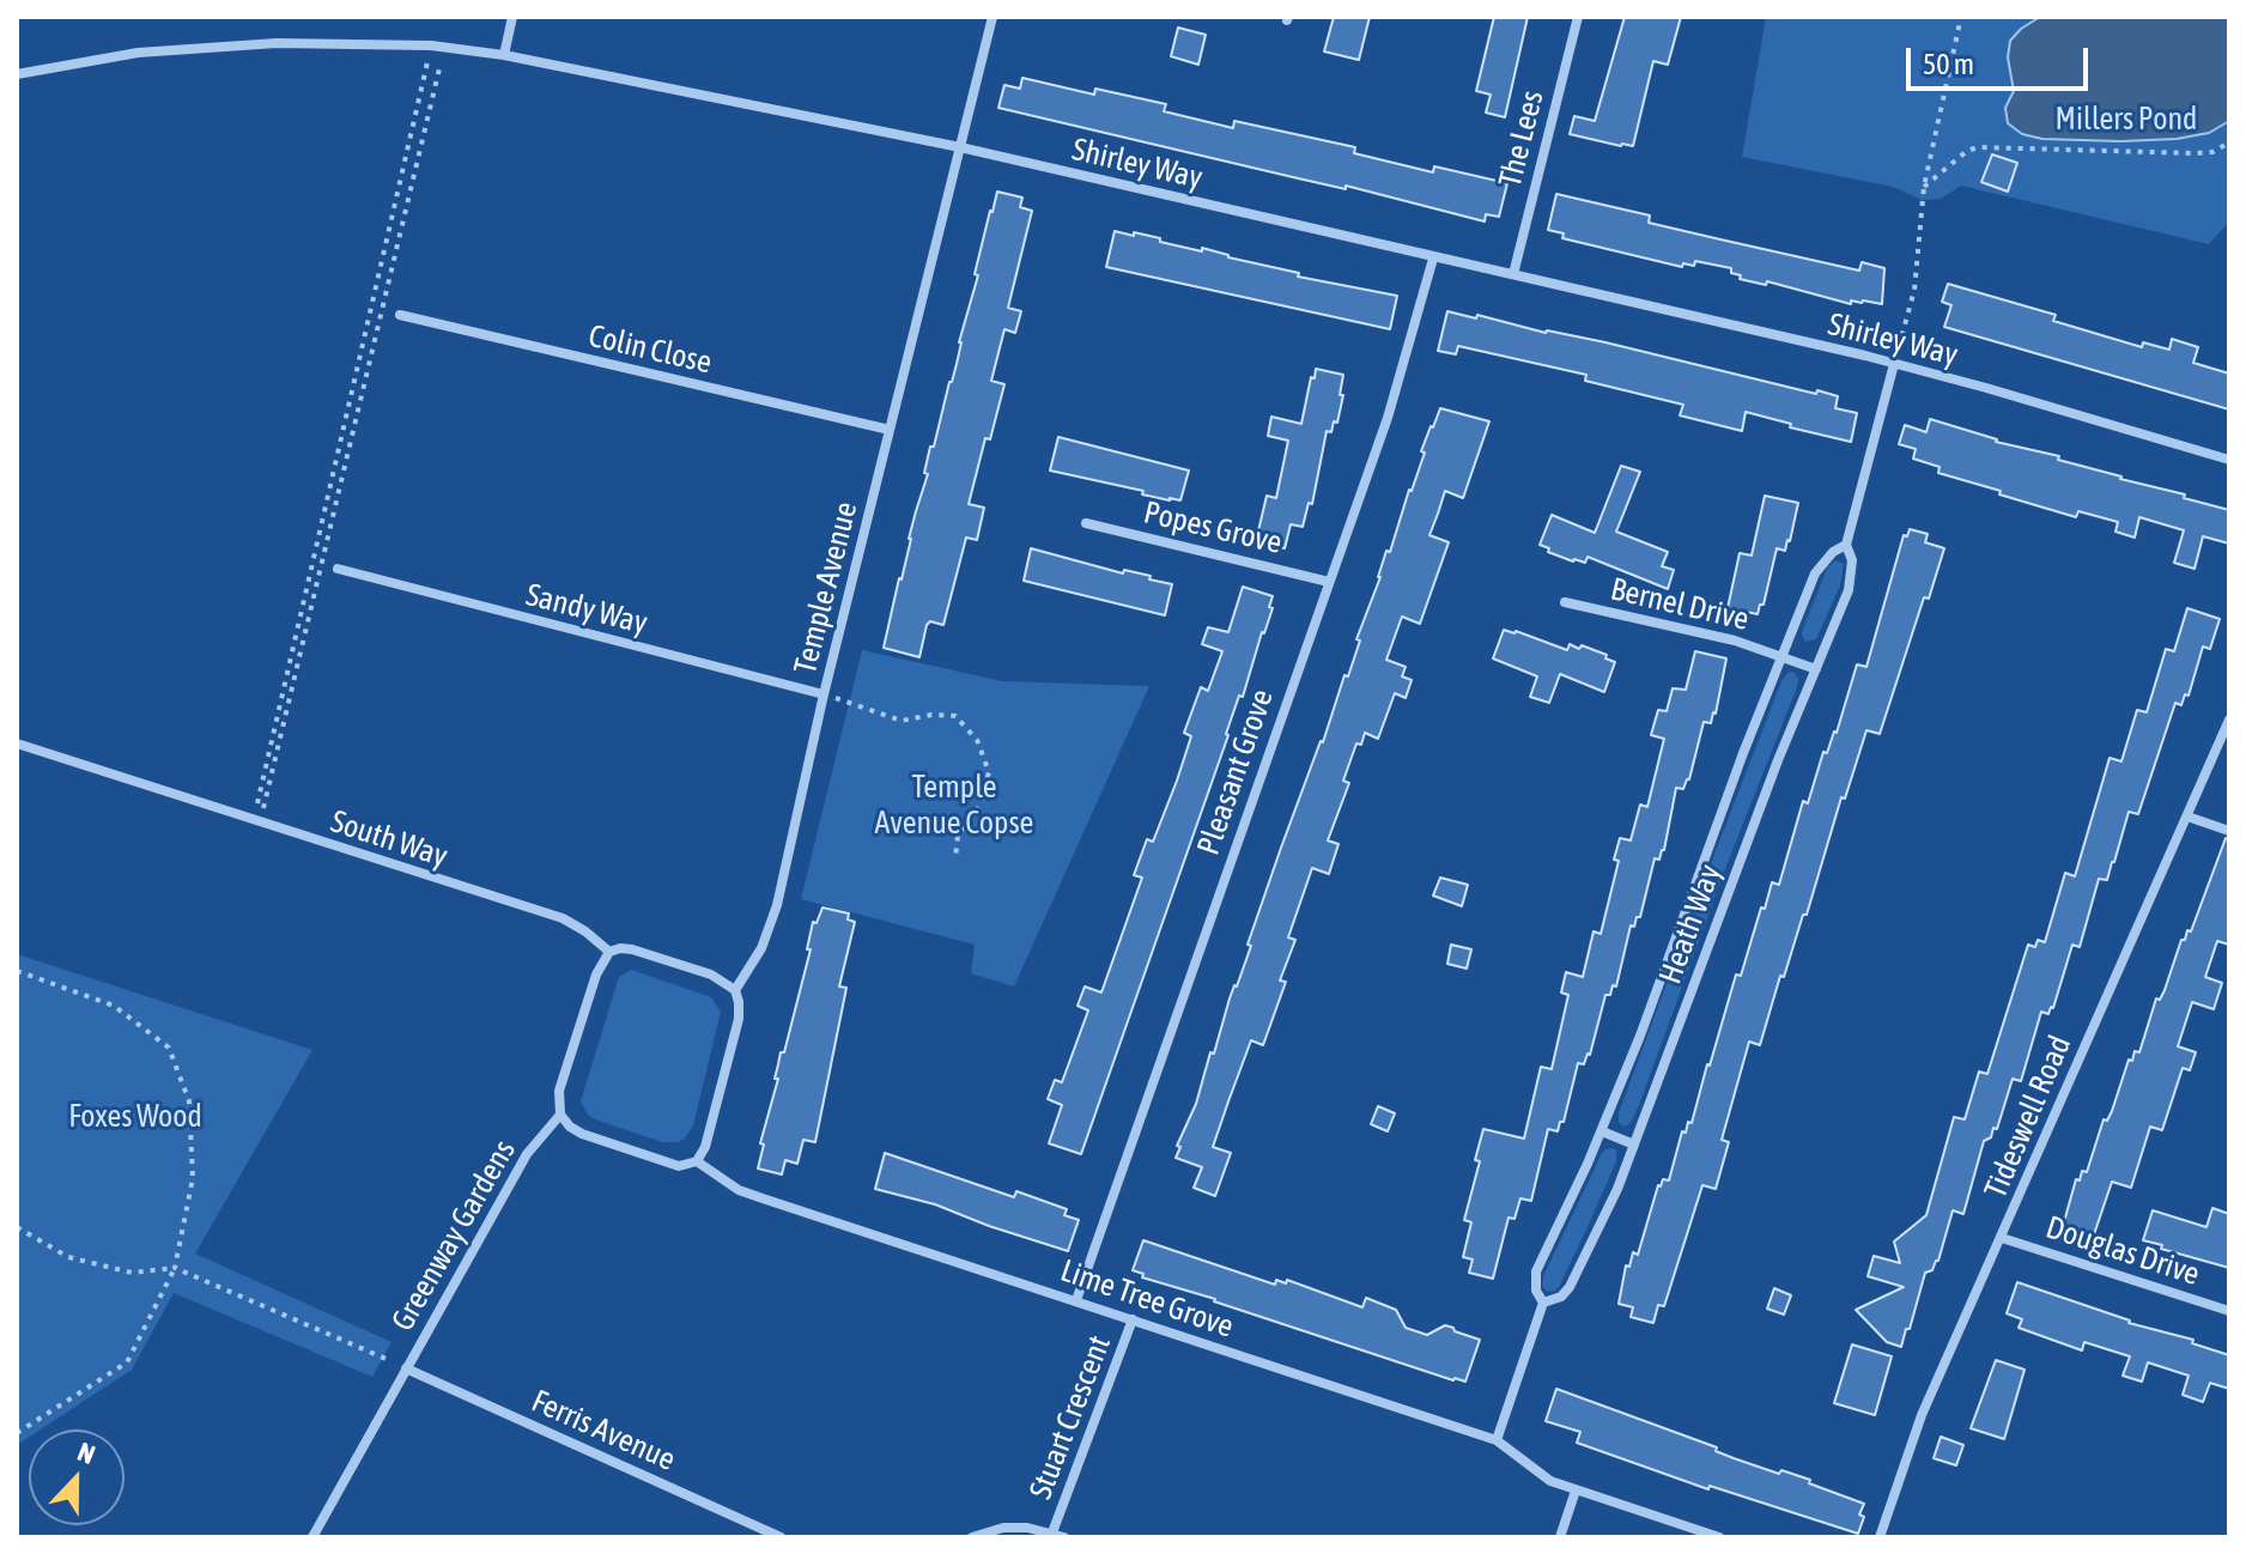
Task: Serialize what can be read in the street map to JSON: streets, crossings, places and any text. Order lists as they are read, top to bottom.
{
  "streets": {
    "street": [
      "The Lees",
      "Shirley Way",
      "Colin Close",
      "Popes Grove",
      "Temple Avenue",
      "Bernel Drive",
      "Sandy Way",
      "Pleasant Grove",
      "South Way",
      "Heath Way",
      "Tideswell Road",
      "Greenway Gardens",
      "Douglas Drive",
      "Lime Tree Grove",
      "Stuart Crescent",
      "Ferris Avenue"
    ]
  },
  "crossings": [
    ["The Lees", "Shirley Way"],
    ["Shirley Way", "Temple Avenue"],
    ["Shirley Way", "Pleasant Grove"],
    ["Shirley Way", "Heath Way"],
    ["Colin Close", "Temple Avenue"],
    ["Popes Grove", "Pleasant Grove"],
    ["Temple Avenue", "Sandy Way"],
    ["Temple Avenue", "South Way"],
    ["Temple Avenue", "Greenway Gardens"],
    ["Temple Avenue", "Lime Tree Grove"],
    ["Bernel Drive", "Heath Way"],
    ["Pleasant Grove", "Lime Tree Grove"],
    ["South Way", "Greenway Gardens"],
    ["South Way", "Lime Tree Grove"],
    ["Heath Way", "Lime Tree Grove"],
    ["Tideswell Road", "Douglas Drive"],
    ["Greenway Gardens", "Lime Tree Grove"],
    ["Greenway Gardens", "Ferris Avenue"],
    ["Lime Tree Grove", "Stuart Crescent"]
  ],
  "parks": ["Millers Pond", "Temple Avenue Copse", "Foxes Wood"],
  "scale_bar": "50 m",
  "north": "top"
}
